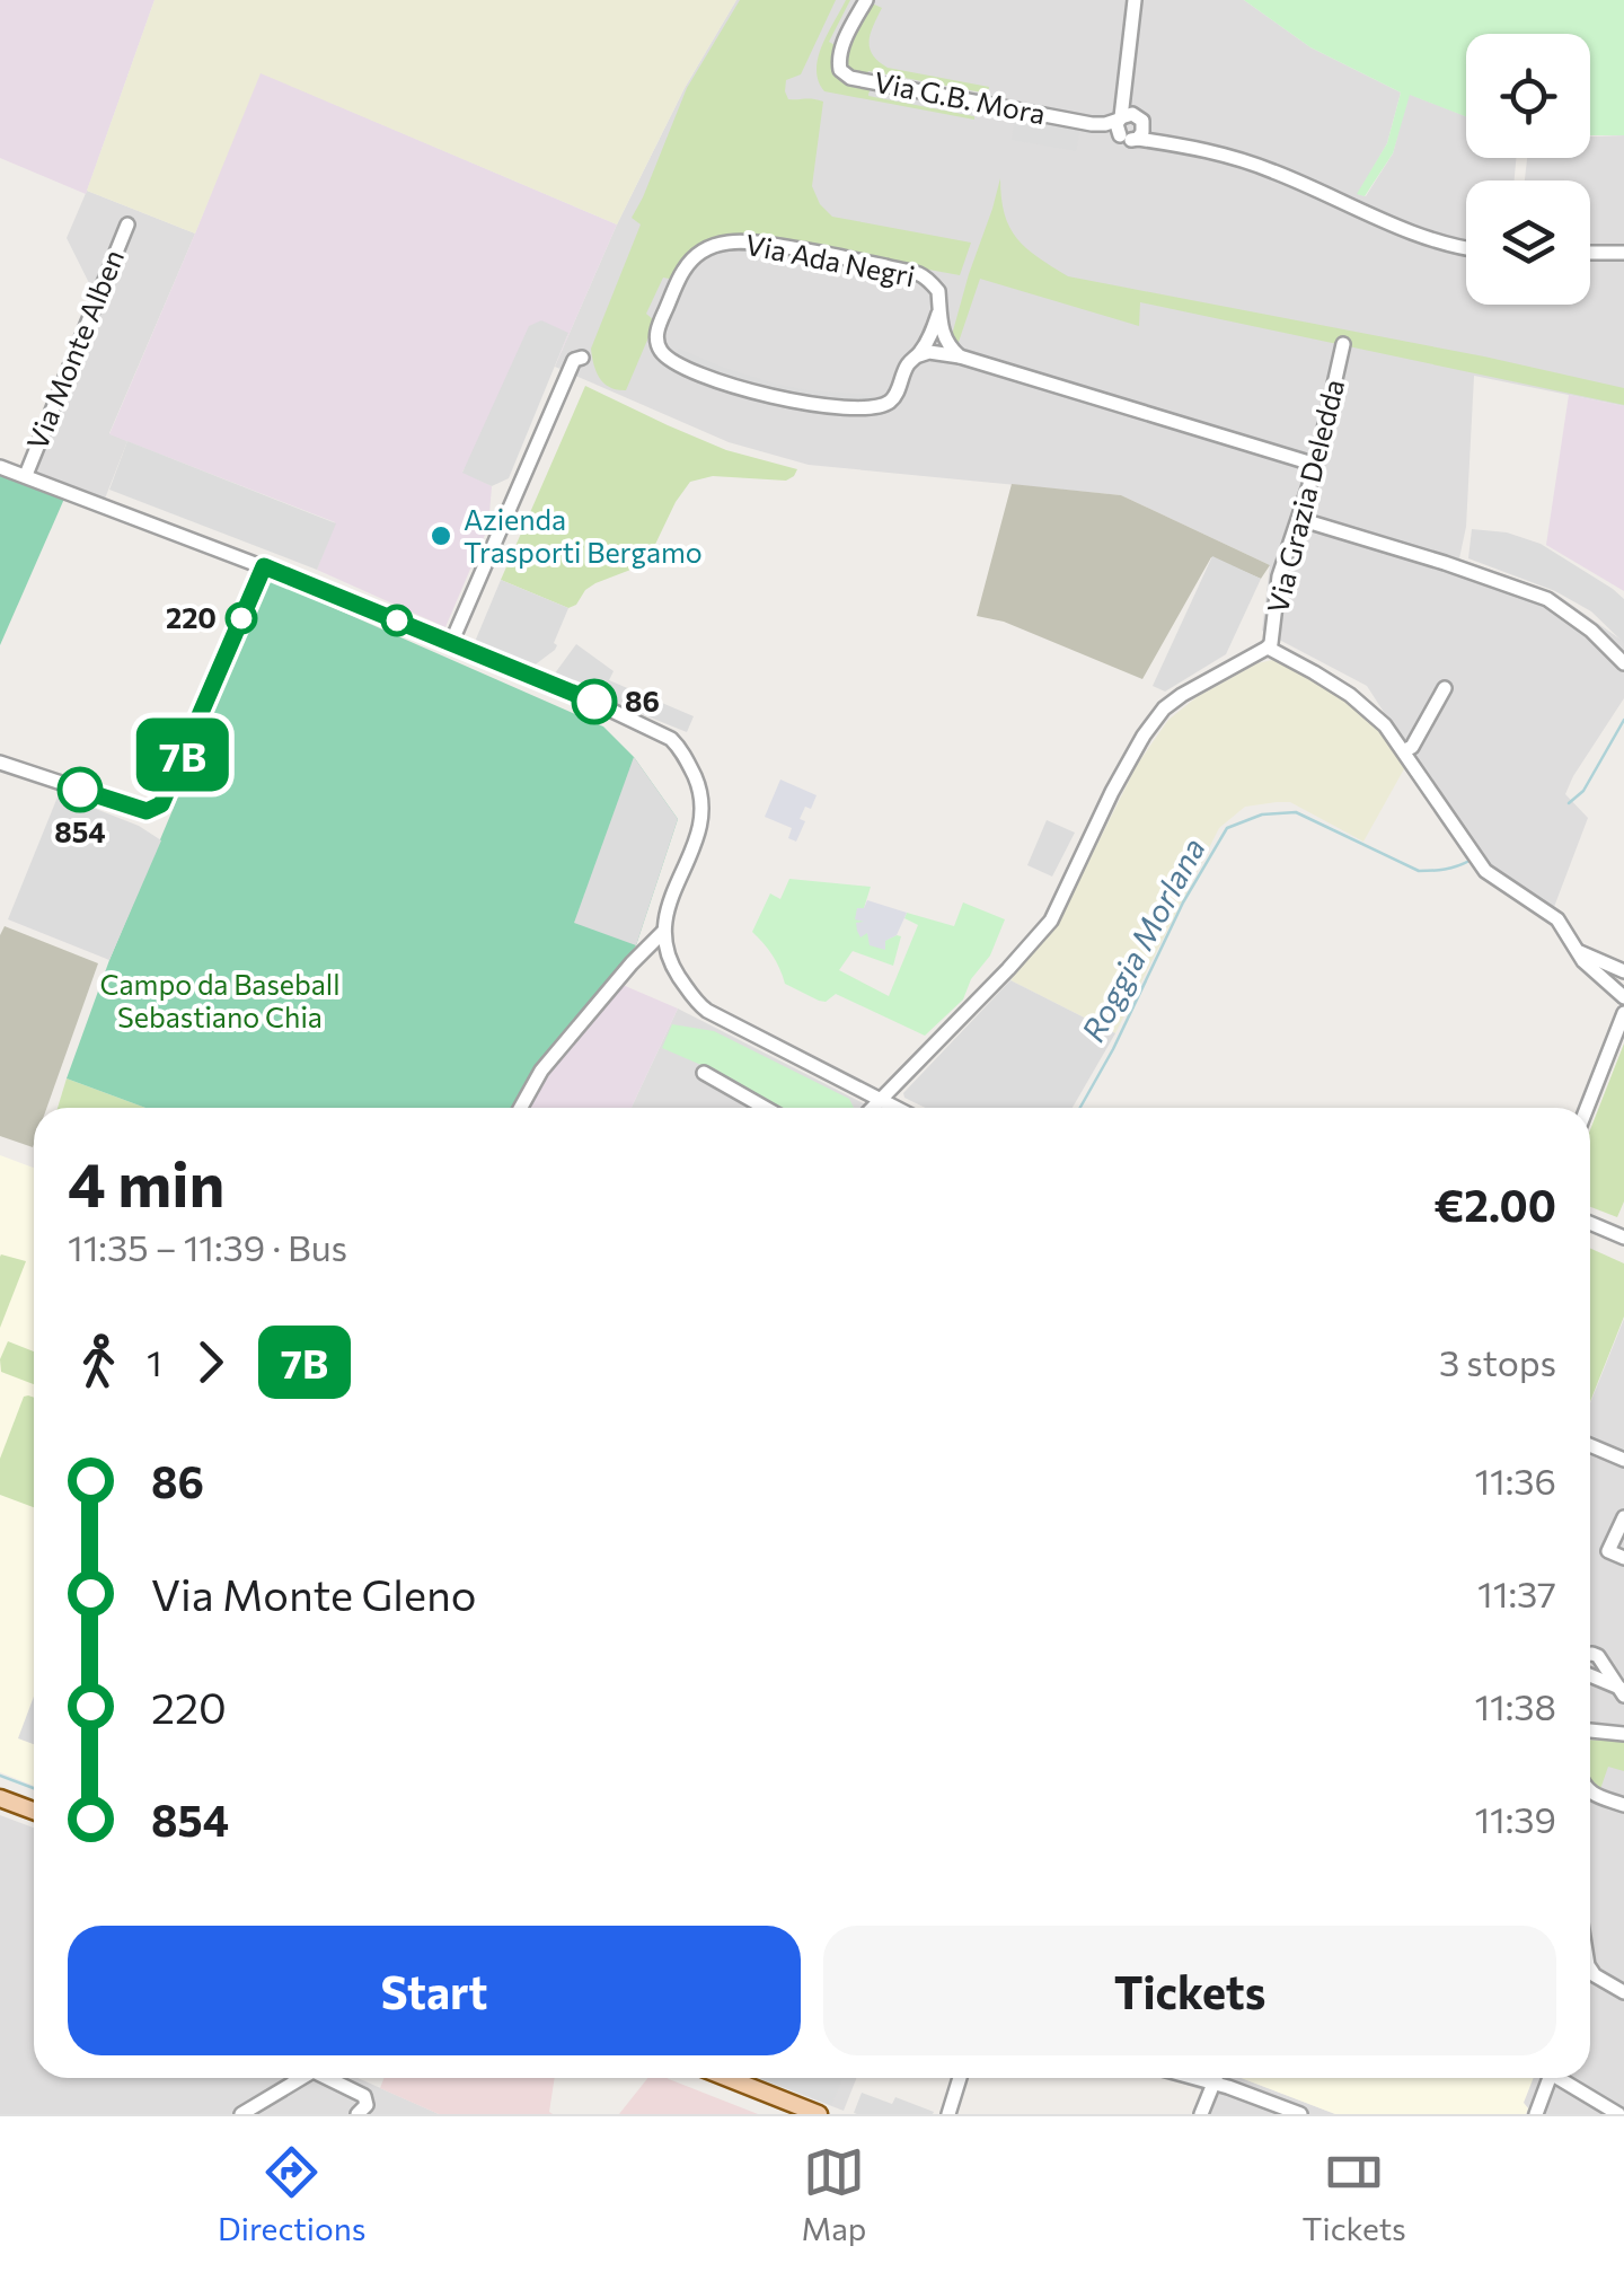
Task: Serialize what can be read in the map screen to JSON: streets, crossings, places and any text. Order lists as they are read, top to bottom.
{
  "streets": {
    "street": [
      "Via G.B. Mora",
      "Via Ada Negri",
      "Via Monte Alben",
      "Via Grazia Deledda"
    ]
  },
  "water": ["Roggia Morlana"],
  "parks": ["Campo da Baseball Sebastiano Chia"],
  "places": [
    "Azienda Trasporti Bergamo",
    "220",
    "86",
    "854"
  ],
  "lines": ["bus line 7B"],
  "page": {
    "on_map": "7B",
    "heading": ["4 min", "11:35 – 11:39 · Bus", "€2.00"],
    "legs": ["1", "7B", "3 stops"],
    "list": [
      {
        "name": "86",
        "value": "11:36"
      },
      {
        "name": "Via Monte Gleno",
        "value": "11:37"
      },
      {
        "name": "220",
        "value": "11:38"
      },
      {
        "name": "854",
        "value": "11:39"
      }
    ],
    "buttons": ["Start", "Tickets"],
    "tabs": ["Directions", "Map", "Tickets"]
  }
}
